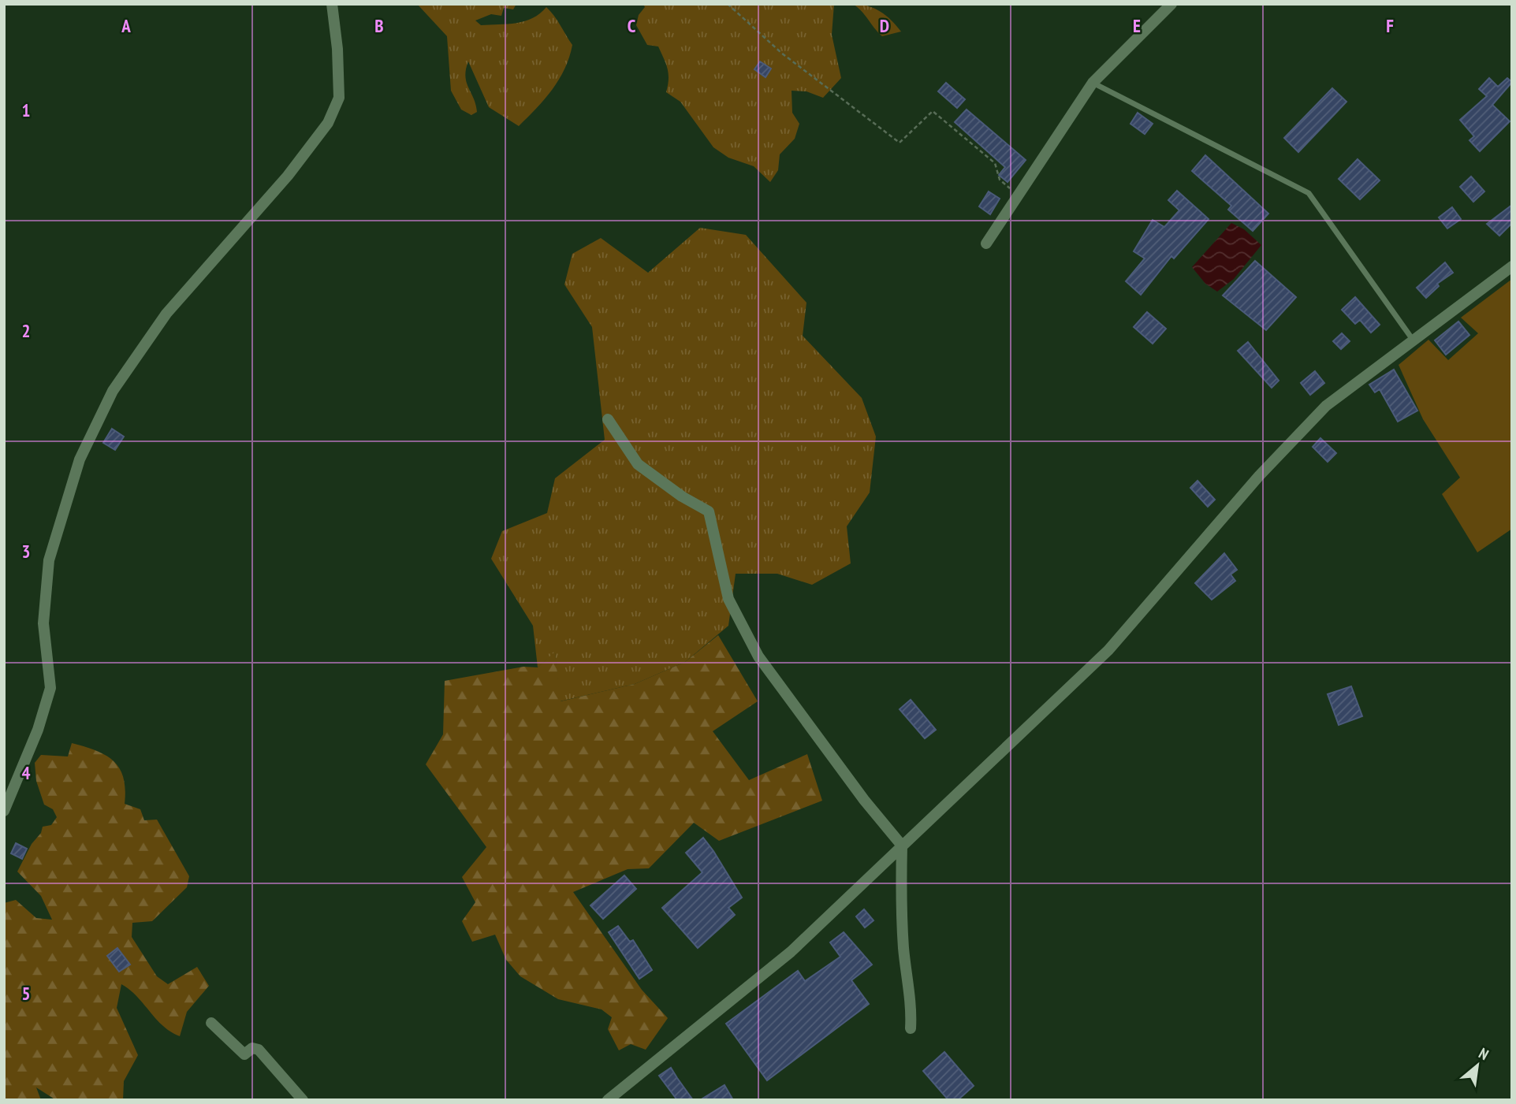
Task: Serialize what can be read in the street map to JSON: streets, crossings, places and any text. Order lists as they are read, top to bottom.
{
  "north": "top right",
  "grid": {
    "columns": [
      "A",
      "B",
      "C",
      "D",
      "E",
      "F"
    ],
    "rows": [
      "1",
      "2",
      "3",
      "4",
      "5"
    ]
  }
}
